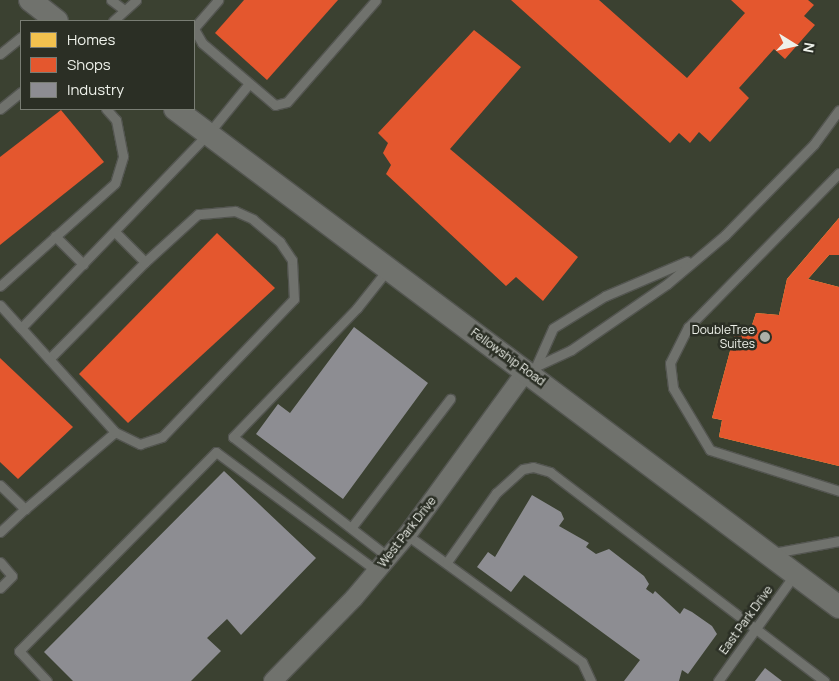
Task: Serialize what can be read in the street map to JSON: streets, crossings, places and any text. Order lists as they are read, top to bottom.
{
  "streets": {
    "street": ["Fellowship Road", "West Park Drive"],
    "lane": ["East Park Drive"]
  },
  "crossings": [
    ["Fellowship Road", "West Park Drive"],
    ["Fellowship Road", "East Park Drive"]
  ],
  "places": ["DoubleTree Suites"],
  "legend": ["Homes", "Shops", "Industry"],
  "north": "right"
}
